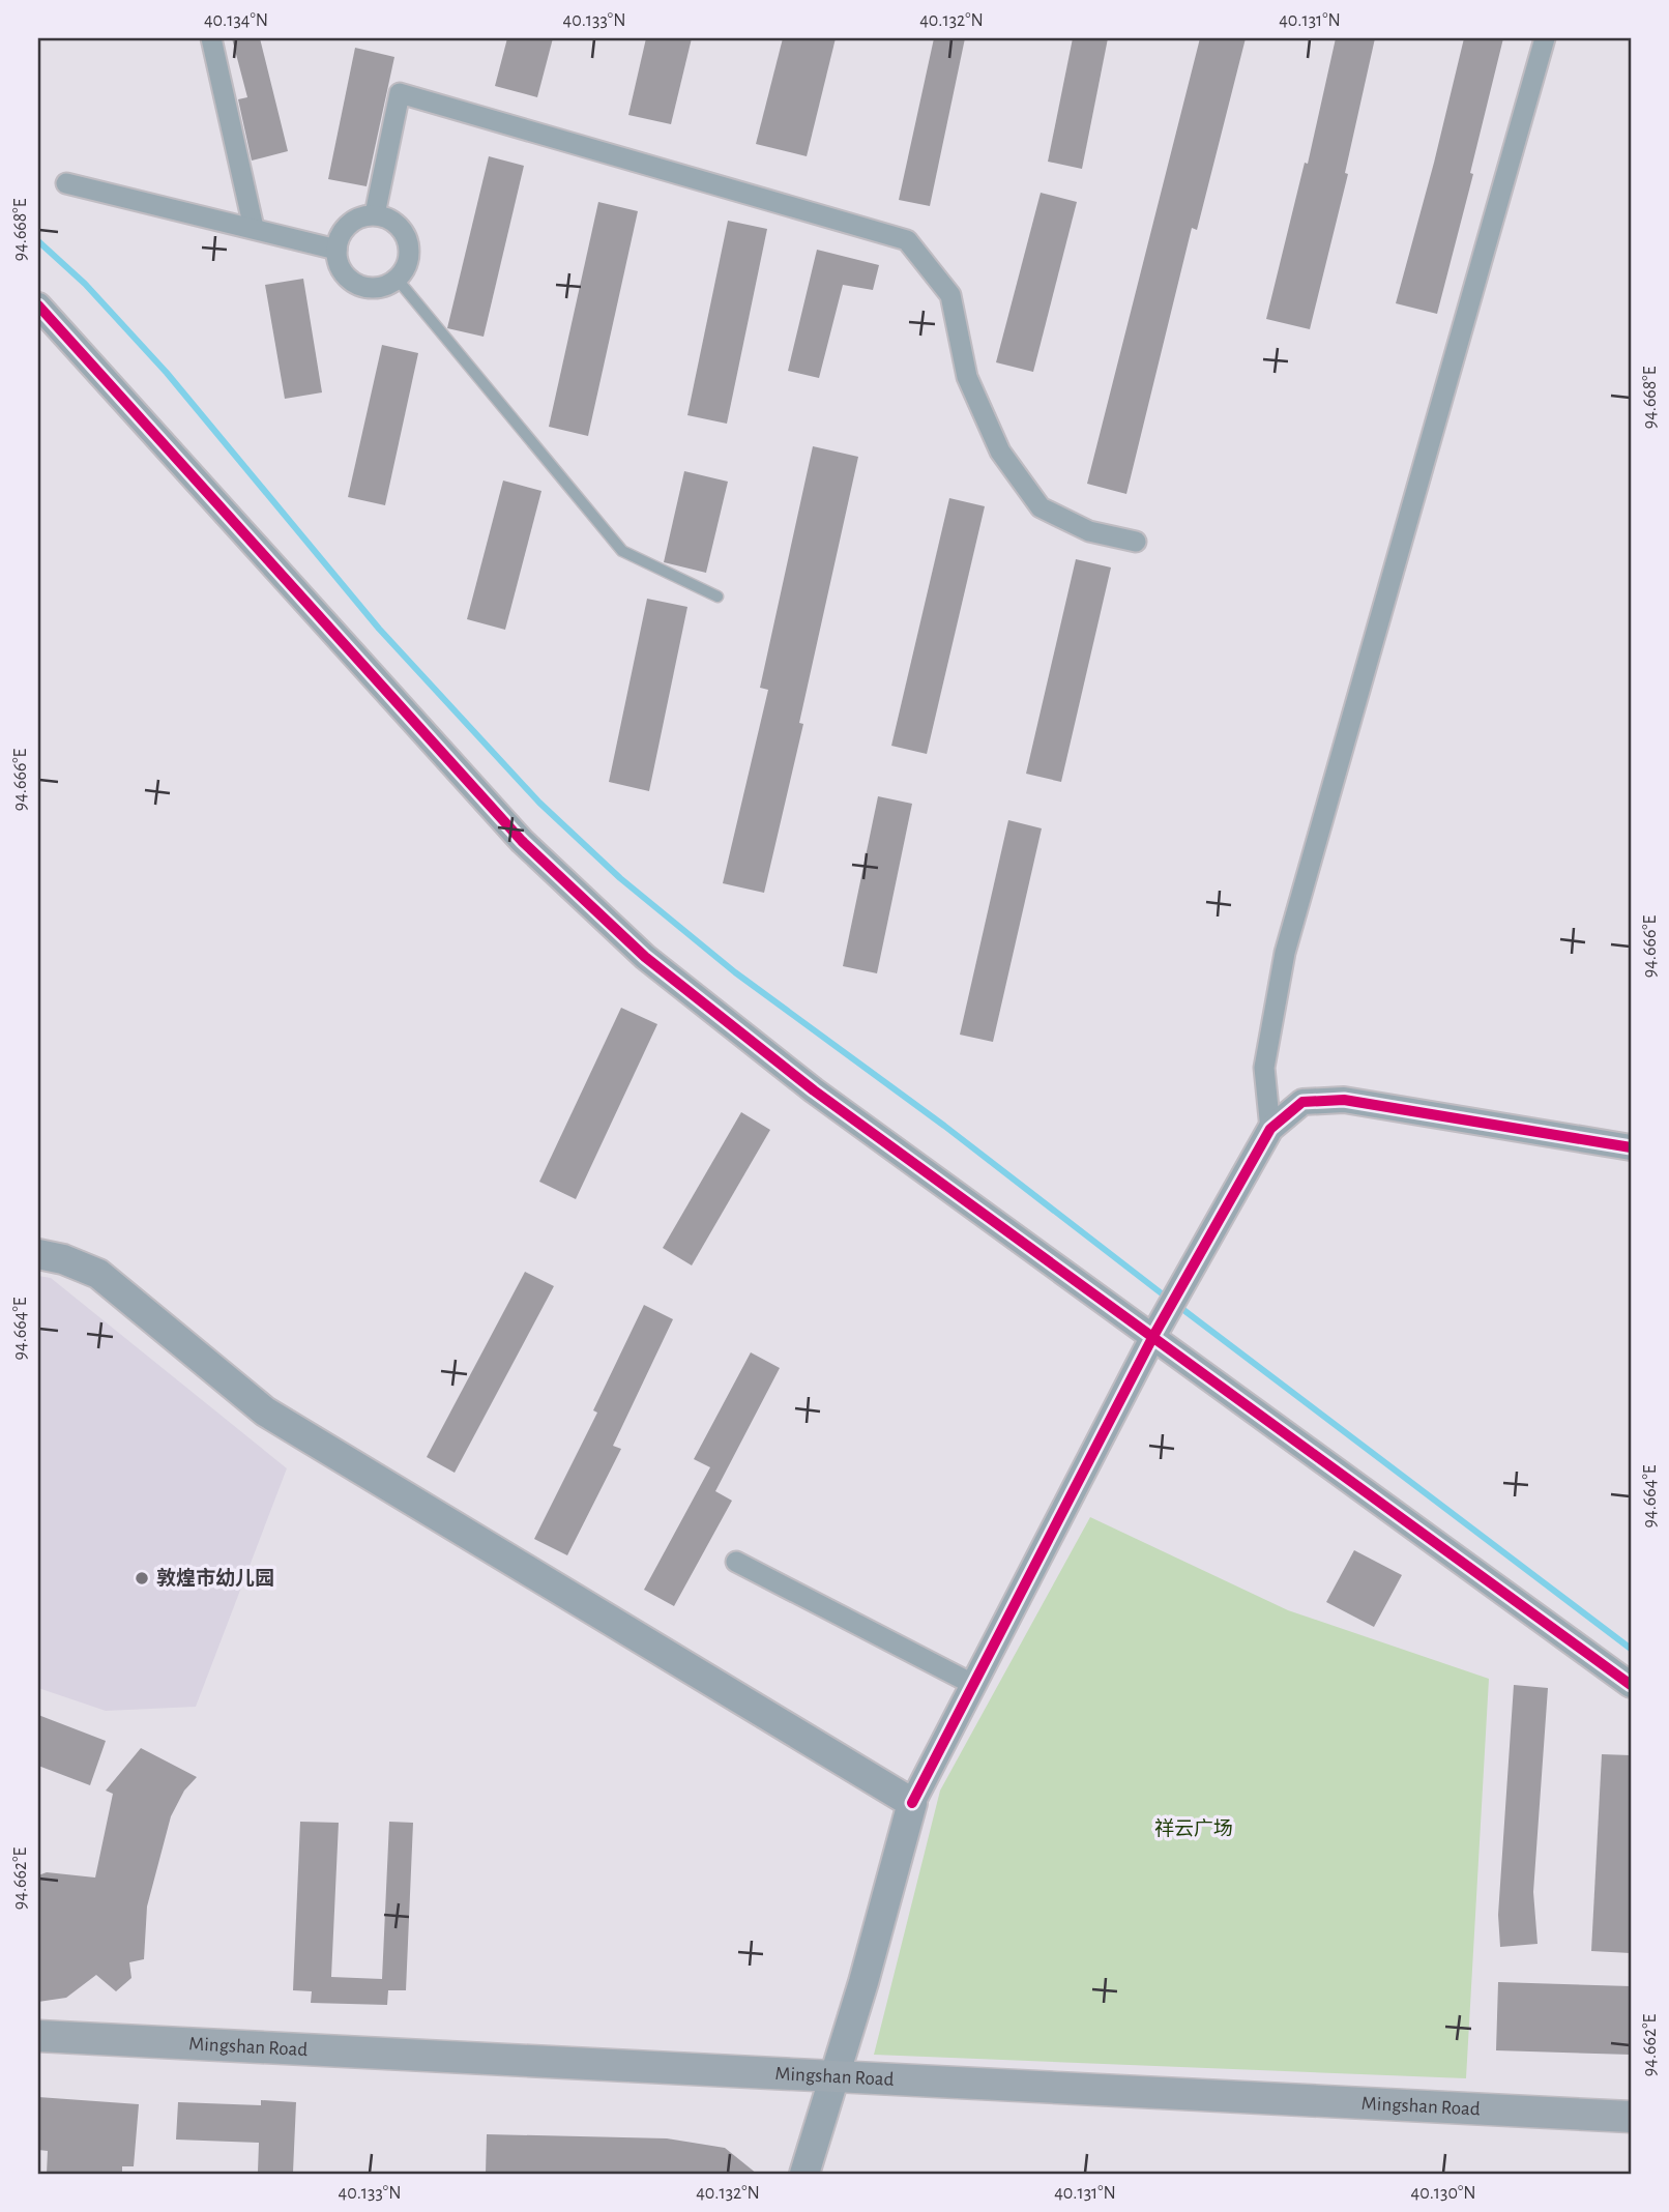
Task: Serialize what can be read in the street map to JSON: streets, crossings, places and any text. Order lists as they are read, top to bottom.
{
  "streets": {
    "main road": ["Mingshan Road"]
  },
  "parks": ["祥云广场"],
  "places": ["敦煌市幼儿园"],
  "coordinates": [
    "40.134°N",
    "40.133°N",
    "40.132°N",
    "40.131°N",
    "94.668°E",
    "94.666°E",
    "94.664°E",
    "94.662°E",
    "40.130°N"
  ]
}
